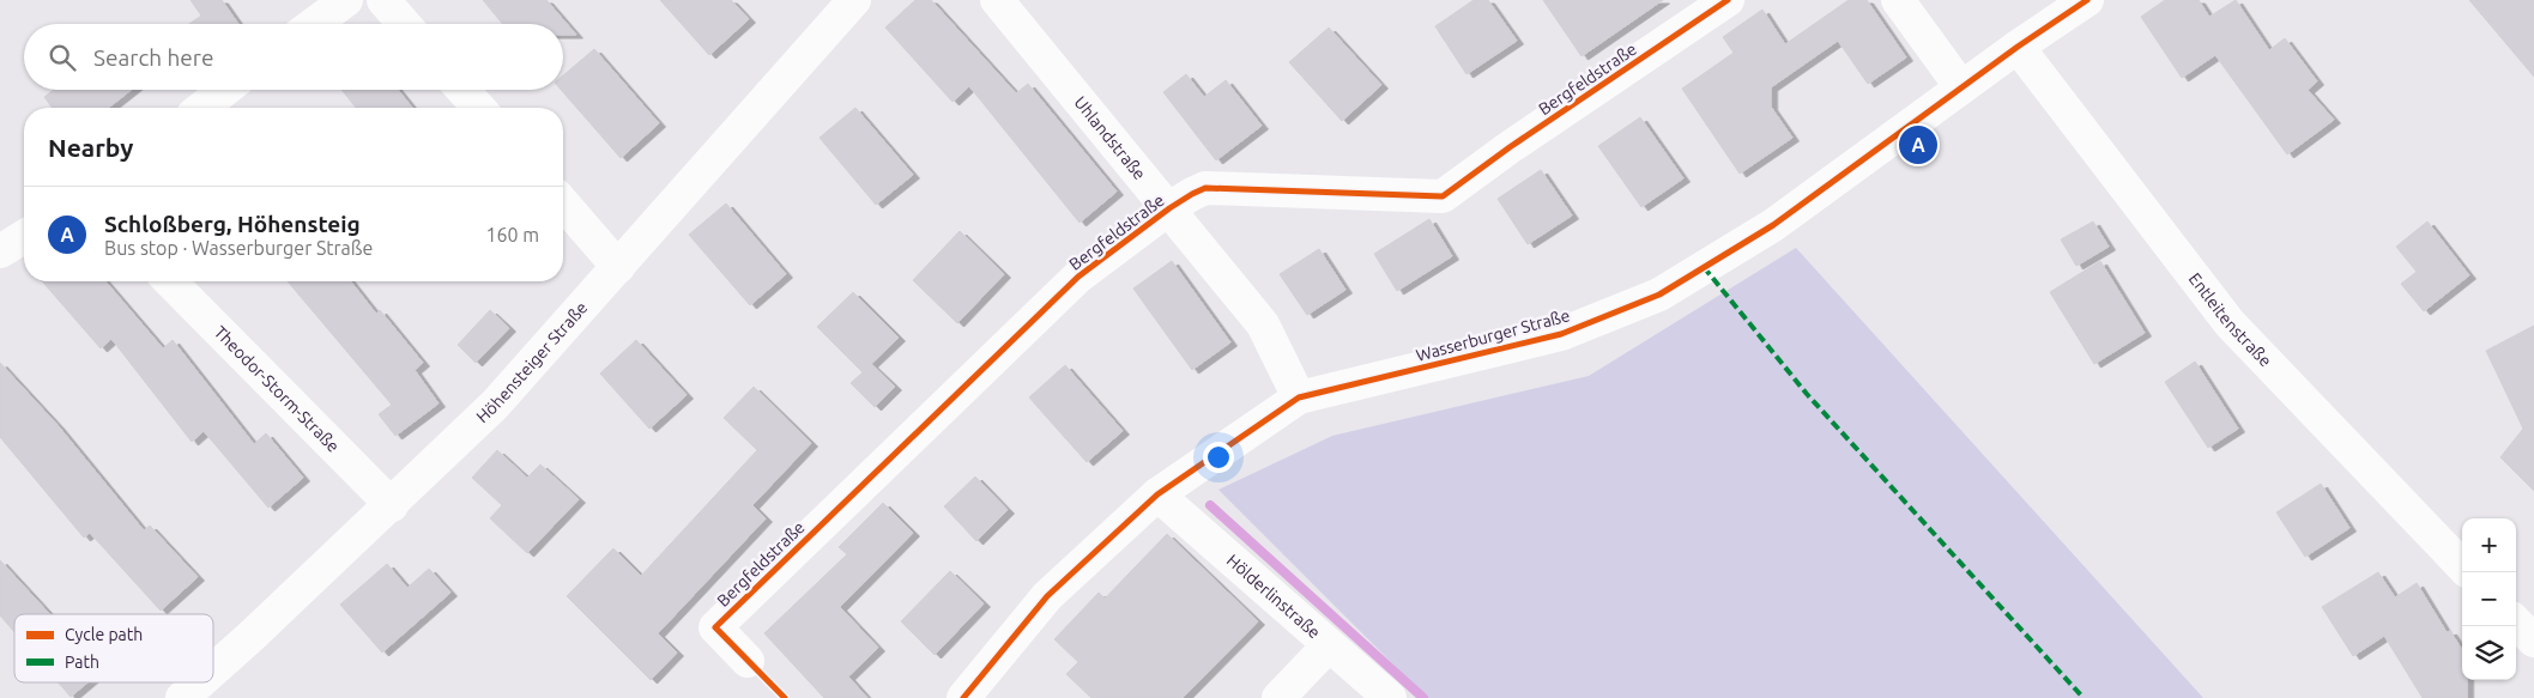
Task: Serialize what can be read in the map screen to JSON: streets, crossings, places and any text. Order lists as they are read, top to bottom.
{
  "streets": {
    "street": [
      "Bergfeldstraße",
      "Uhlandstraße",
      "Entleitenstraße",
      "Wasserburger Straße",
      "Höhensteiger Straße",
      "Theodor-Storm-Straße",
      "Hölderlinstraße"
    ]
  },
  "crossings": [
    ["Bergfeldstraße", "Uhlandstraße"],
    ["Uhlandstraße", "Wasserburger Straße"],
    ["Entleitenstraße", "Wasserburger Straße"],
    ["Wasserburger Straße", "Hölderlinstraße"],
    ["Höhensteiger Straße", "Theodor-Storm-Straße"]
  ],
  "legend": ["Cycle path", "Path"],
  "page": {
    "search": "Search here",
    "heading": "Nearby",
    "pins": "A",
    "list": [
      {
        "mark": "A",
        "name": "Schloßberg, Höhensteig",
        "note": "Bus stop · Wasserburger Straße",
        "value": "160 m"
      }
    ],
    "map_buttons": ["+", "−"]
  }
}
